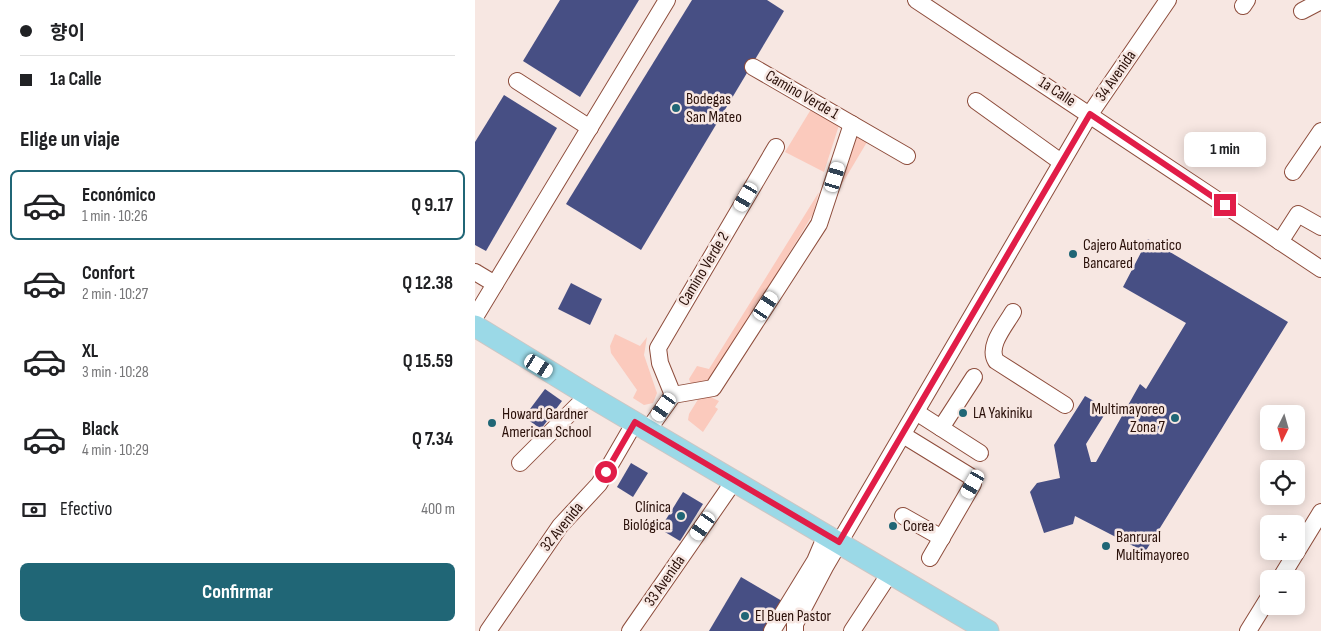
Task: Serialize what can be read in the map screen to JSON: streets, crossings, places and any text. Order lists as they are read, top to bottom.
{
  "streets": {
    "street": [
      "34 Avenida",
      "1a Calle",
      "Camino Verde 1",
      "Camino Verde 2",
      "32 Avenida",
      "33 Avenida"
    ]
  },
  "crossings": [
    ["34 Avenida", "1a Calle"],
    ["Camino Verde 1", "Camino Verde 2"],
    ["Camino Verde 1", "32 Avenida"],
    ["Camino Verde 2", "32 Avenida"]
  ],
  "places": [
    "Bodegas San Mateo",
    "Cajero Automatico Bancared",
    "LA Yakiniku",
    "Multimayoreo Zona 7",
    "Howard Gardner American School",
    "Clínica Biológica",
    "Corea",
    "Banrural Multimayoreo",
    "El Buen Pastor"
  ],
  "north": "bottom",
  "page": {
    "banner": ["향이", "1a Calle"],
    "heading": "Elige un viaje",
    "bubble": "1 min",
    "list": [
      {
        "name": "Económico",
        "note": "1 min · 10:26",
        "value": "Q 9.17"
      },
      {
        "name": "Confort",
        "note": "2 min · 10:27",
        "value": "Q 12.38"
      },
      {
        "name": "XL",
        "note": "3 min · 10:28",
        "value": "Q 15.59"
      },
      {
        "name": "Black",
        "note": "4 min · 10:29",
        "value": "Q 7.34"
      }
    ],
    "map_buttons": ["+", "−"],
    "pay": ["Efectivo", "400 m"],
    "buttons": "Confirmar"
  }
}
